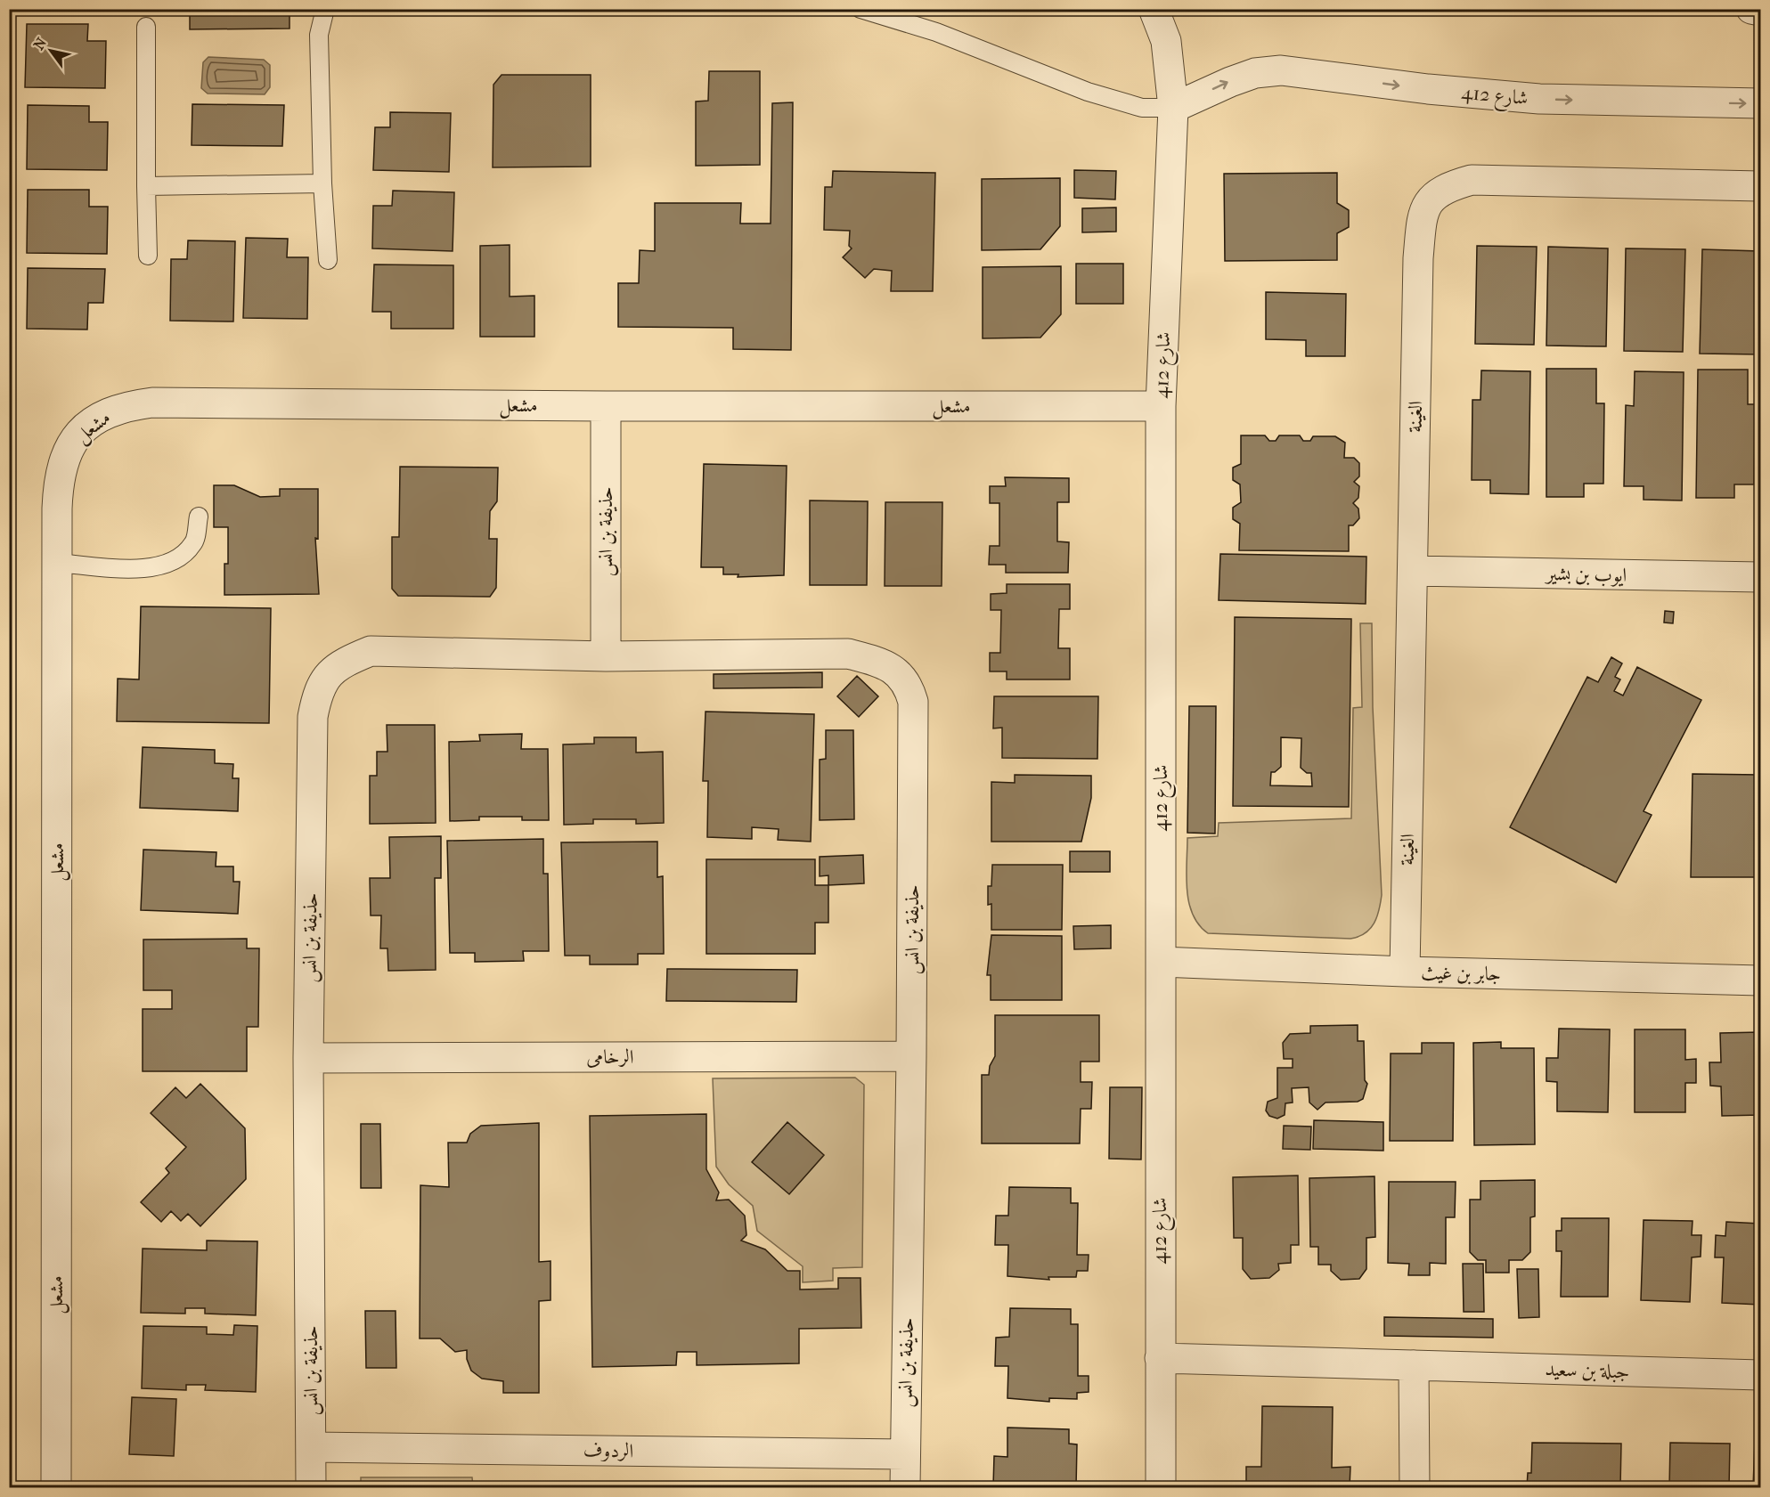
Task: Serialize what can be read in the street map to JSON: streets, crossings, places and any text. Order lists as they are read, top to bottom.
{
  "streets": {
    "street": [
      "شارع 412",
      "مشعل",
      "الغينة",
      "حذيفة بن انس",
      "ايوب بن بشير",
      "جابر بن غيث",
      "الرخامى",
      "جبلة بن سعيد",
      "الردوف"
    ]
  },
  "crossings": [
    ["شارع 412", "مشعل"],
    ["شارع 412", "جابر بن غيث"],
    ["شارع 412", "جبلة بن سعيد"],
    ["مشعل", "حذيفة بن انس"],
    ["الغينة", "ايوب بن بشير"],
    ["الغينة", "جابر بن غيث"],
    ["حذيفة بن انس", "الرخامى"],
    ["حذيفة بن انس", "الردوف"]
  ],
  "north": "top left"
}
